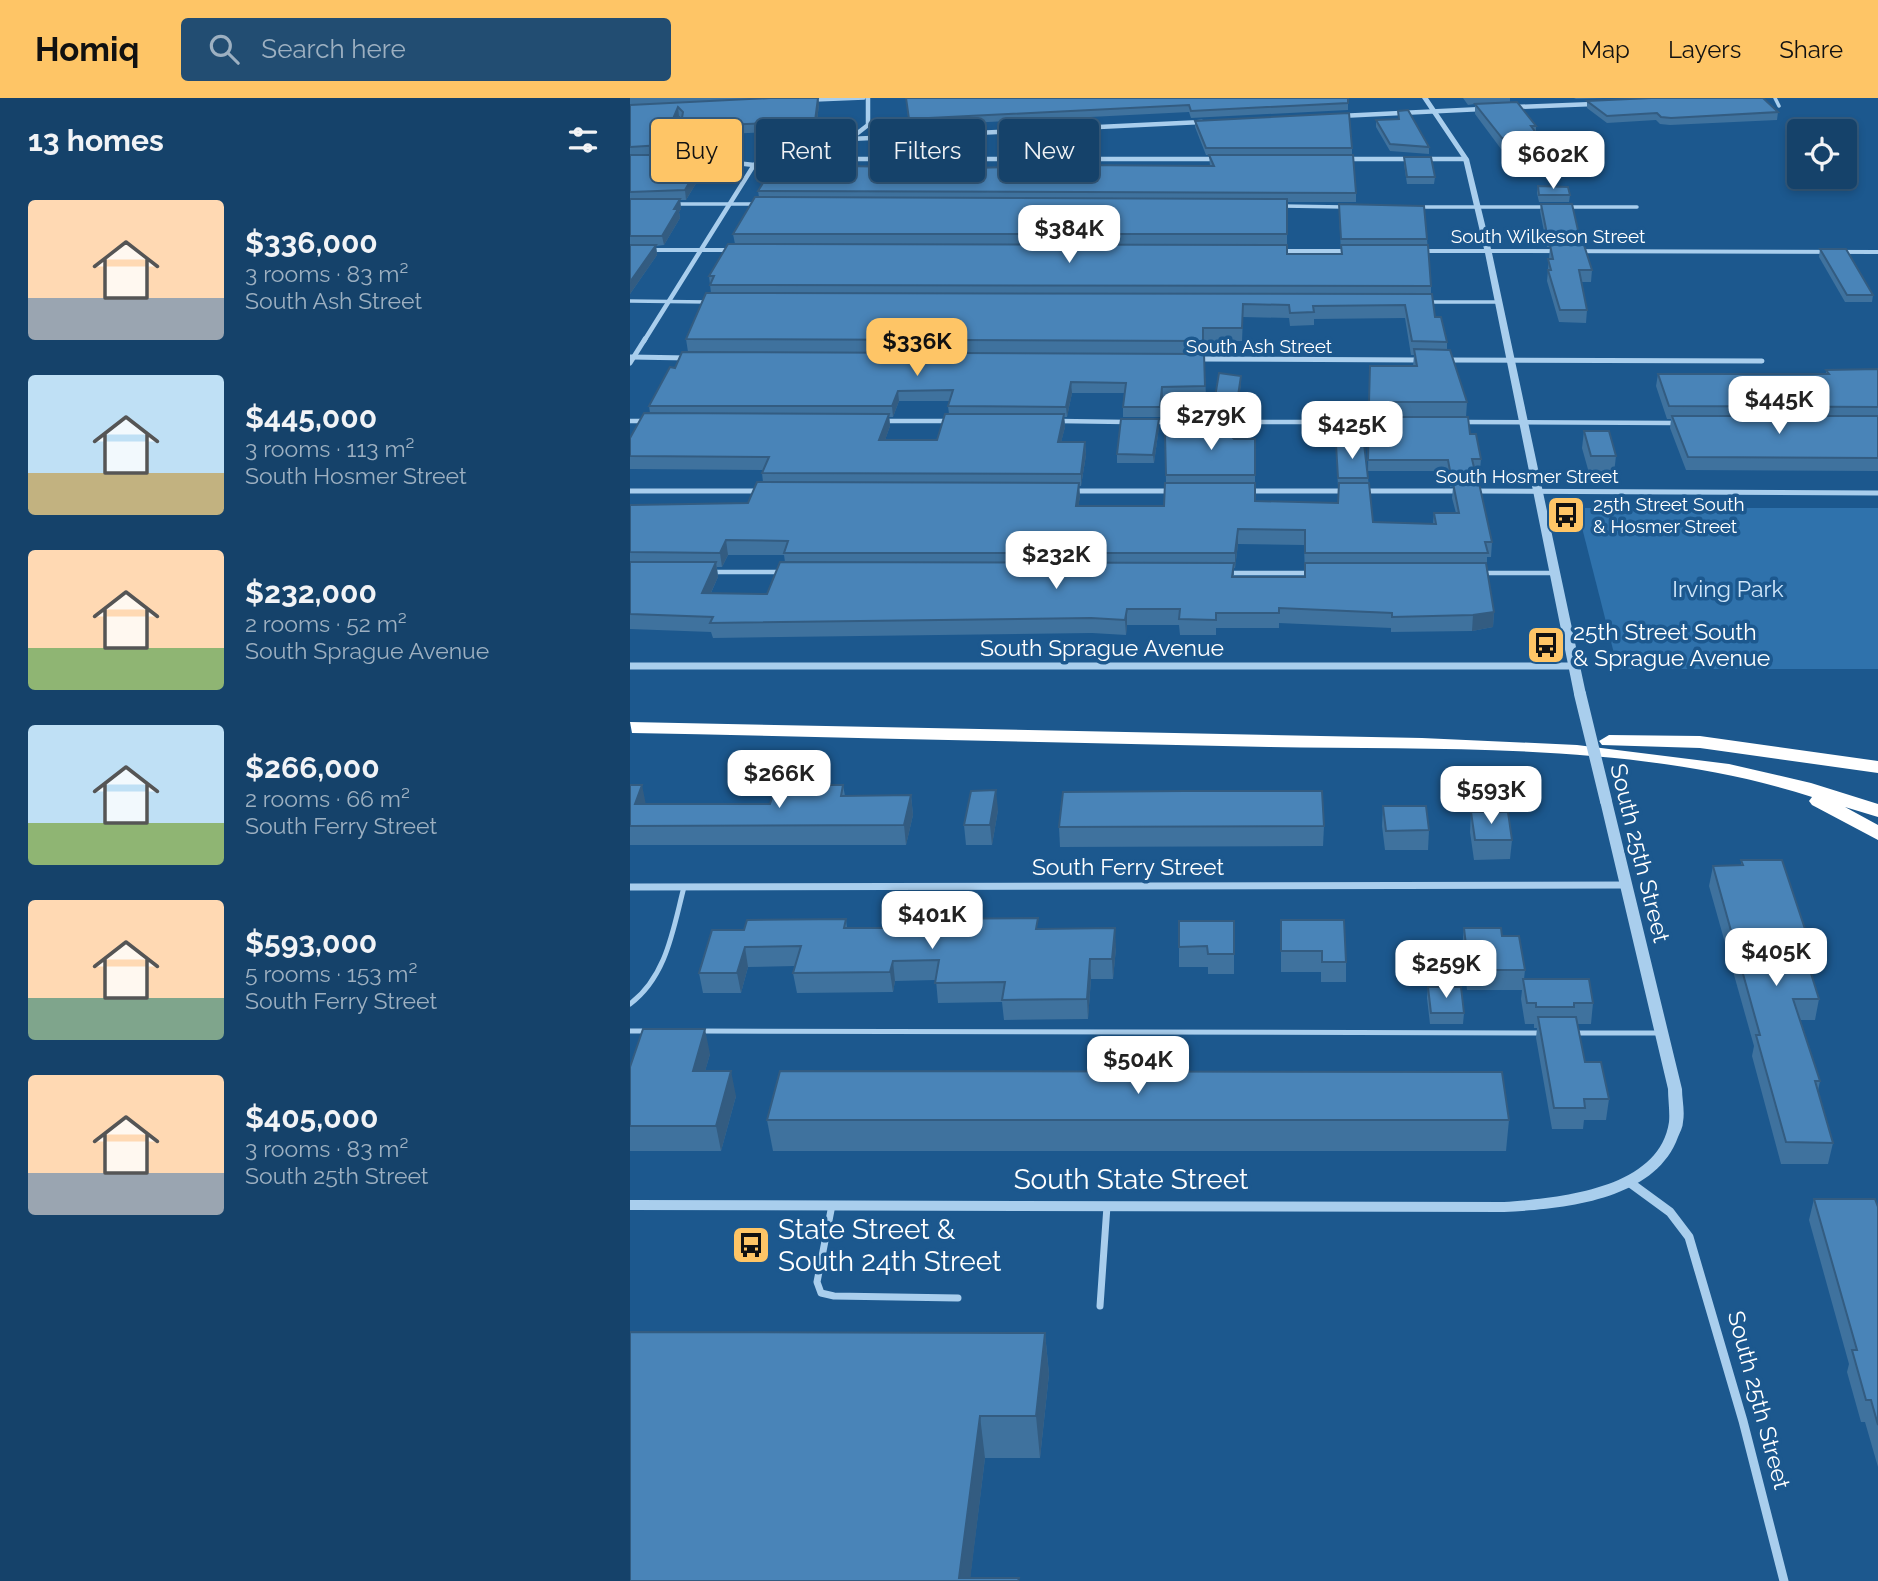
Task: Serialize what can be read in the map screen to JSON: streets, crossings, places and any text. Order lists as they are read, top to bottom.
{
  "streets": {
    "street": [
      "South Wilkeson Street",
      "South Ash Street",
      "South Hosmer Street",
      "South Sprague Avenue",
      "South 25th Street",
      "South Ferry Street",
      "South State Street"
    ]
  },
  "crossings": [
    ["South Wilkeson Street", "South 25th Street"],
    ["South Hosmer Street", "South 25th Street"],
    ["South Sprague Avenue", "South 25th Street"],
    ["South 25th Street", "South Ferry Street"],
    ["South 25th Street", "South State Street"]
  ],
  "parks": ["Irving Park"],
  "places": {
    "bus stop": ["25th Street South & Hosmer Street", "25th Street South & Sprague Avenue", "State Street & South 24th Street"]
  },
  "page": {
    "header": "Homiq",
    "search": "Search here",
    "nav": ["Map", "Layers", "Share"],
    "heading": "13 homes",
    "chip": [
      "Buy",
      "Rent",
      "Filters",
      "New"
    ],
    "price": [
      "$602K",
      "$384K",
      "$336K",
      "$445K",
      "$279K",
      "$425K",
      "$232K",
      "$266K",
      "$593K",
      "$401K",
      "$405K",
      "$259K",
      "$504K"
    ],
    "list": [
      {
        "name": "$336,000",
        "note": "3 rooms · 83 m² · South Ash Street"
      },
      {
        "name": "$445,000",
        "note": "3 rooms · 113 m² · South Hosmer Street"
      },
      {
        "name": "$232,000",
        "note": "2 rooms · 52 m² · South Sprague Avenue"
      },
      {
        "name": "$266,000",
        "note": "2 rooms · 66 m² · South Ferry Street"
      },
      {
        "name": "$593,000",
        "note": "5 rooms · 153 m² · South Ferry Street"
      },
      {
        "name": "$405,000",
        "note": "3 rooms · 83 m² · South 25th Street"
      }
    ]
  }
}
